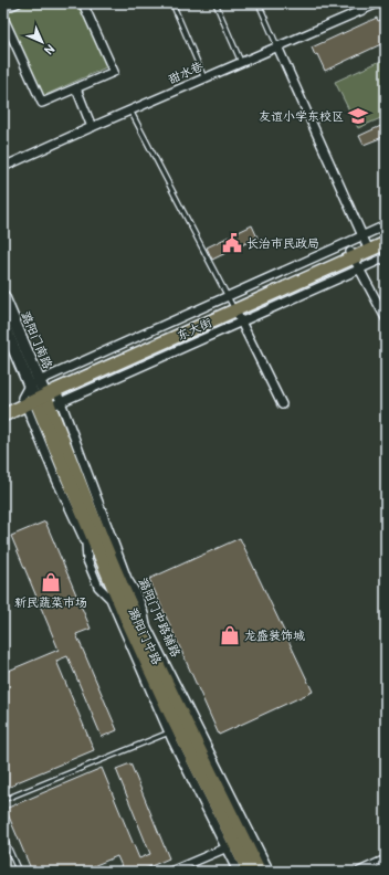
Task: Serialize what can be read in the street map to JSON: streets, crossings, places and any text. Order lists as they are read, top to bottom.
{
  "streets": {
    "main road": ["东大街", "潞阳门南路", "潞阳门中路"],
    "street": ["甜水巷", "潞阳门中路辅路"]
  },
  "crossings": [
    ["东大街", "潞阳门南路"],
    ["东大街", "潞阳门中路辅路"],
    ["东大街", "潞阳门中路"],
    ["潞阳门南路", "潞阳门中路辅路"],
    ["潞阳门南路", "潞阳门中路"],
    ["潞阳门中路辅路", "潞阳门中路"]
  ],
  "places": {
    "school or university": ["友谊小学东校区"],
    "public building": ["长治市民政局"],
    "shop": ["新民蔬菜市场", "龙盛装饰城"]
  },
  "north": "bottom right"
}
